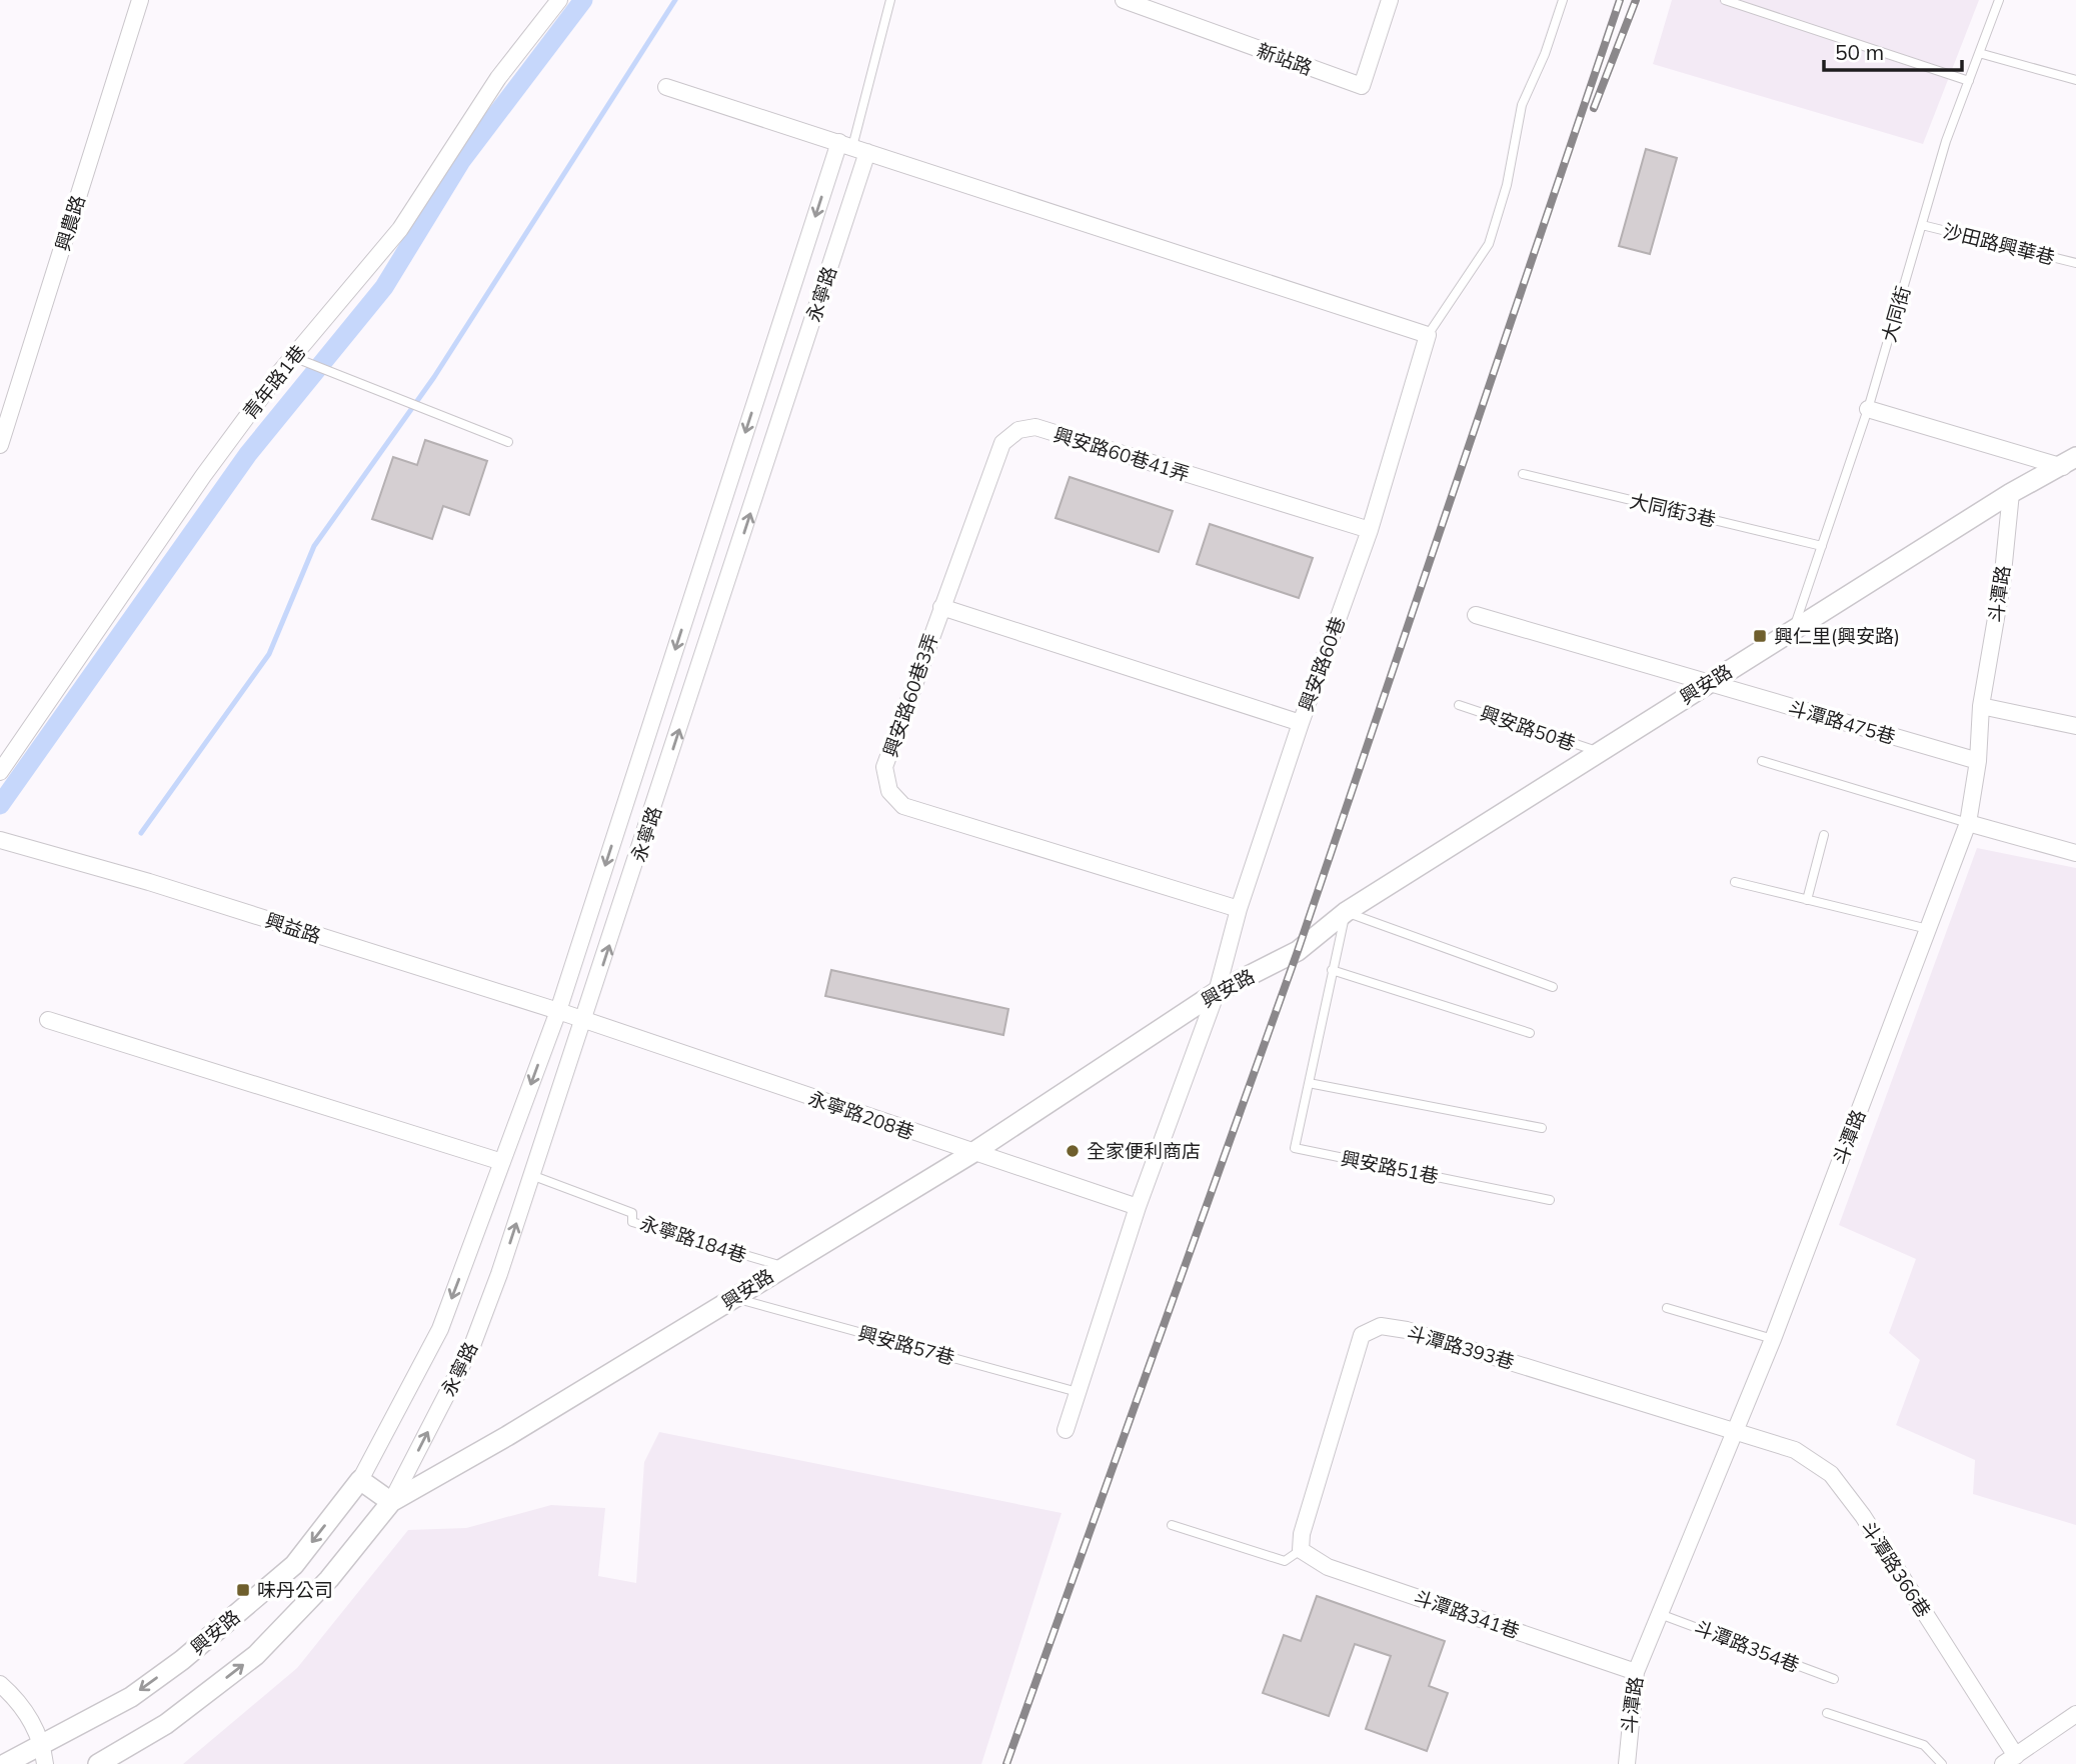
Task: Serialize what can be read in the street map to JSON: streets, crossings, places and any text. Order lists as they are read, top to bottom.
{
  "streets": {
    "street": [
      "新站路",
      "興農路",
      "永寧路",
      "青年路1巷",
      "興安路60巷41弄",
      "斗潭路",
      "興安路60巷",
      "興安路",
      "興安路60巷3弄",
      "斗潭路475巷",
      "興益路",
      "永寧路208巷",
      "斗潭路393巷",
      "斗潭路366巷",
      "斗潭路341巷"
    ],
    "lane": [
      "沙田路興華巷",
      "大同街",
      "大同街3巷",
      "興安路50巷",
      "興安路51巷",
      "永寧路184巷",
      "興安路57巷",
      "斗潭路354巷"
    ]
  },
  "crossings": [
    ["沙田路興華巷", "大同街"],
    ["永寧路", "興安路"],
    ["永寧路", "興益路"],
    ["永寧路", "永寧路208巷"],
    ["永寧路", "永寧路184巷"],
    ["大同街", "大同街3巷"],
    ["大同街", "興安路"],
    ["興安路60巷41弄", "興安路60巷"],
    ["興安路60巷41弄", "興安路60巷3弄"],
    ["斗潭路", "興安路"],
    ["斗潭路", "斗潭路475巷"],
    ["斗潭路", "斗潭路393巷"],
    ["斗潭路", "斗潭路366巷"],
    ["斗潭路", "斗潭路341巷"],
    ["斗潭路", "斗潭路354巷"],
    ["興安路60巷", "興安路"],
    ["興安路60巷", "興安路60巷3弄"],
    ["興安路60巷", "永寧路208巷"],
    ["興安路60巷", "興安路57巷"],
    ["興安路", "斗潭路475巷"],
    ["興安路", "興安路50巷"],
    ["興安路", "永寧路208巷"],
    ["興安路", "興安路51巷"],
    ["興安路", "永寧路184巷"],
    ["興安路", "興安路57巷"],
    ["興益路", "永寧路208巷"],
    ["斗潭路393巷", "斗潭路366巷"],
    ["斗潭路393巷", "斗潭路341巷"]
  ],
  "places": {
    "transit": ["興仁里(興安路)", "味丹公司"],
    "other": ["全家便利商店"]
  },
  "scale_bar": "50 m"
}
